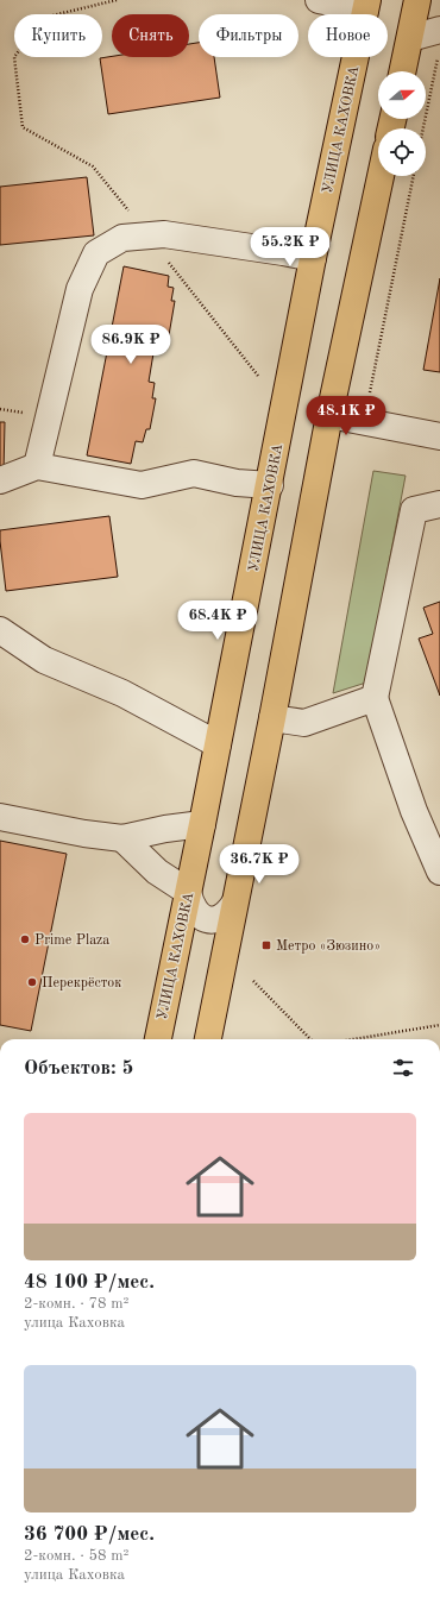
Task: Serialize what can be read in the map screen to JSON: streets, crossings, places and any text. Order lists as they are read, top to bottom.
{
  "streets": {
    "main road": ["УЛИЦА КАХОВКА"]
  },
  "places": {
    "other": ["Prime Plaza", "Перекрёсток"],
    "transit": ["Метро «Зюзино»"]
  },
  "north": "right",
  "page": {
    "chip": [
      "Купить",
      "Снять",
      "Фильтры",
      "Новое"
    ],
    "price": [
      "55.2K ₽",
      "86.9K ₽",
      "48.1K ₽",
      "68.4K ₽",
      "36.7K ₽"
    ],
    "heading": "Объектов: 5",
    "list": [
      {
        "name": "48 100 ₽/мес.",
        "note": "2-комн. · 78 m² · улица Каховка"
      },
      {
        "name": "36 700 ₽/мес.",
        "note": "2-комн. · 58 m² · улица Каховка"
      }
    ]
  }
}
